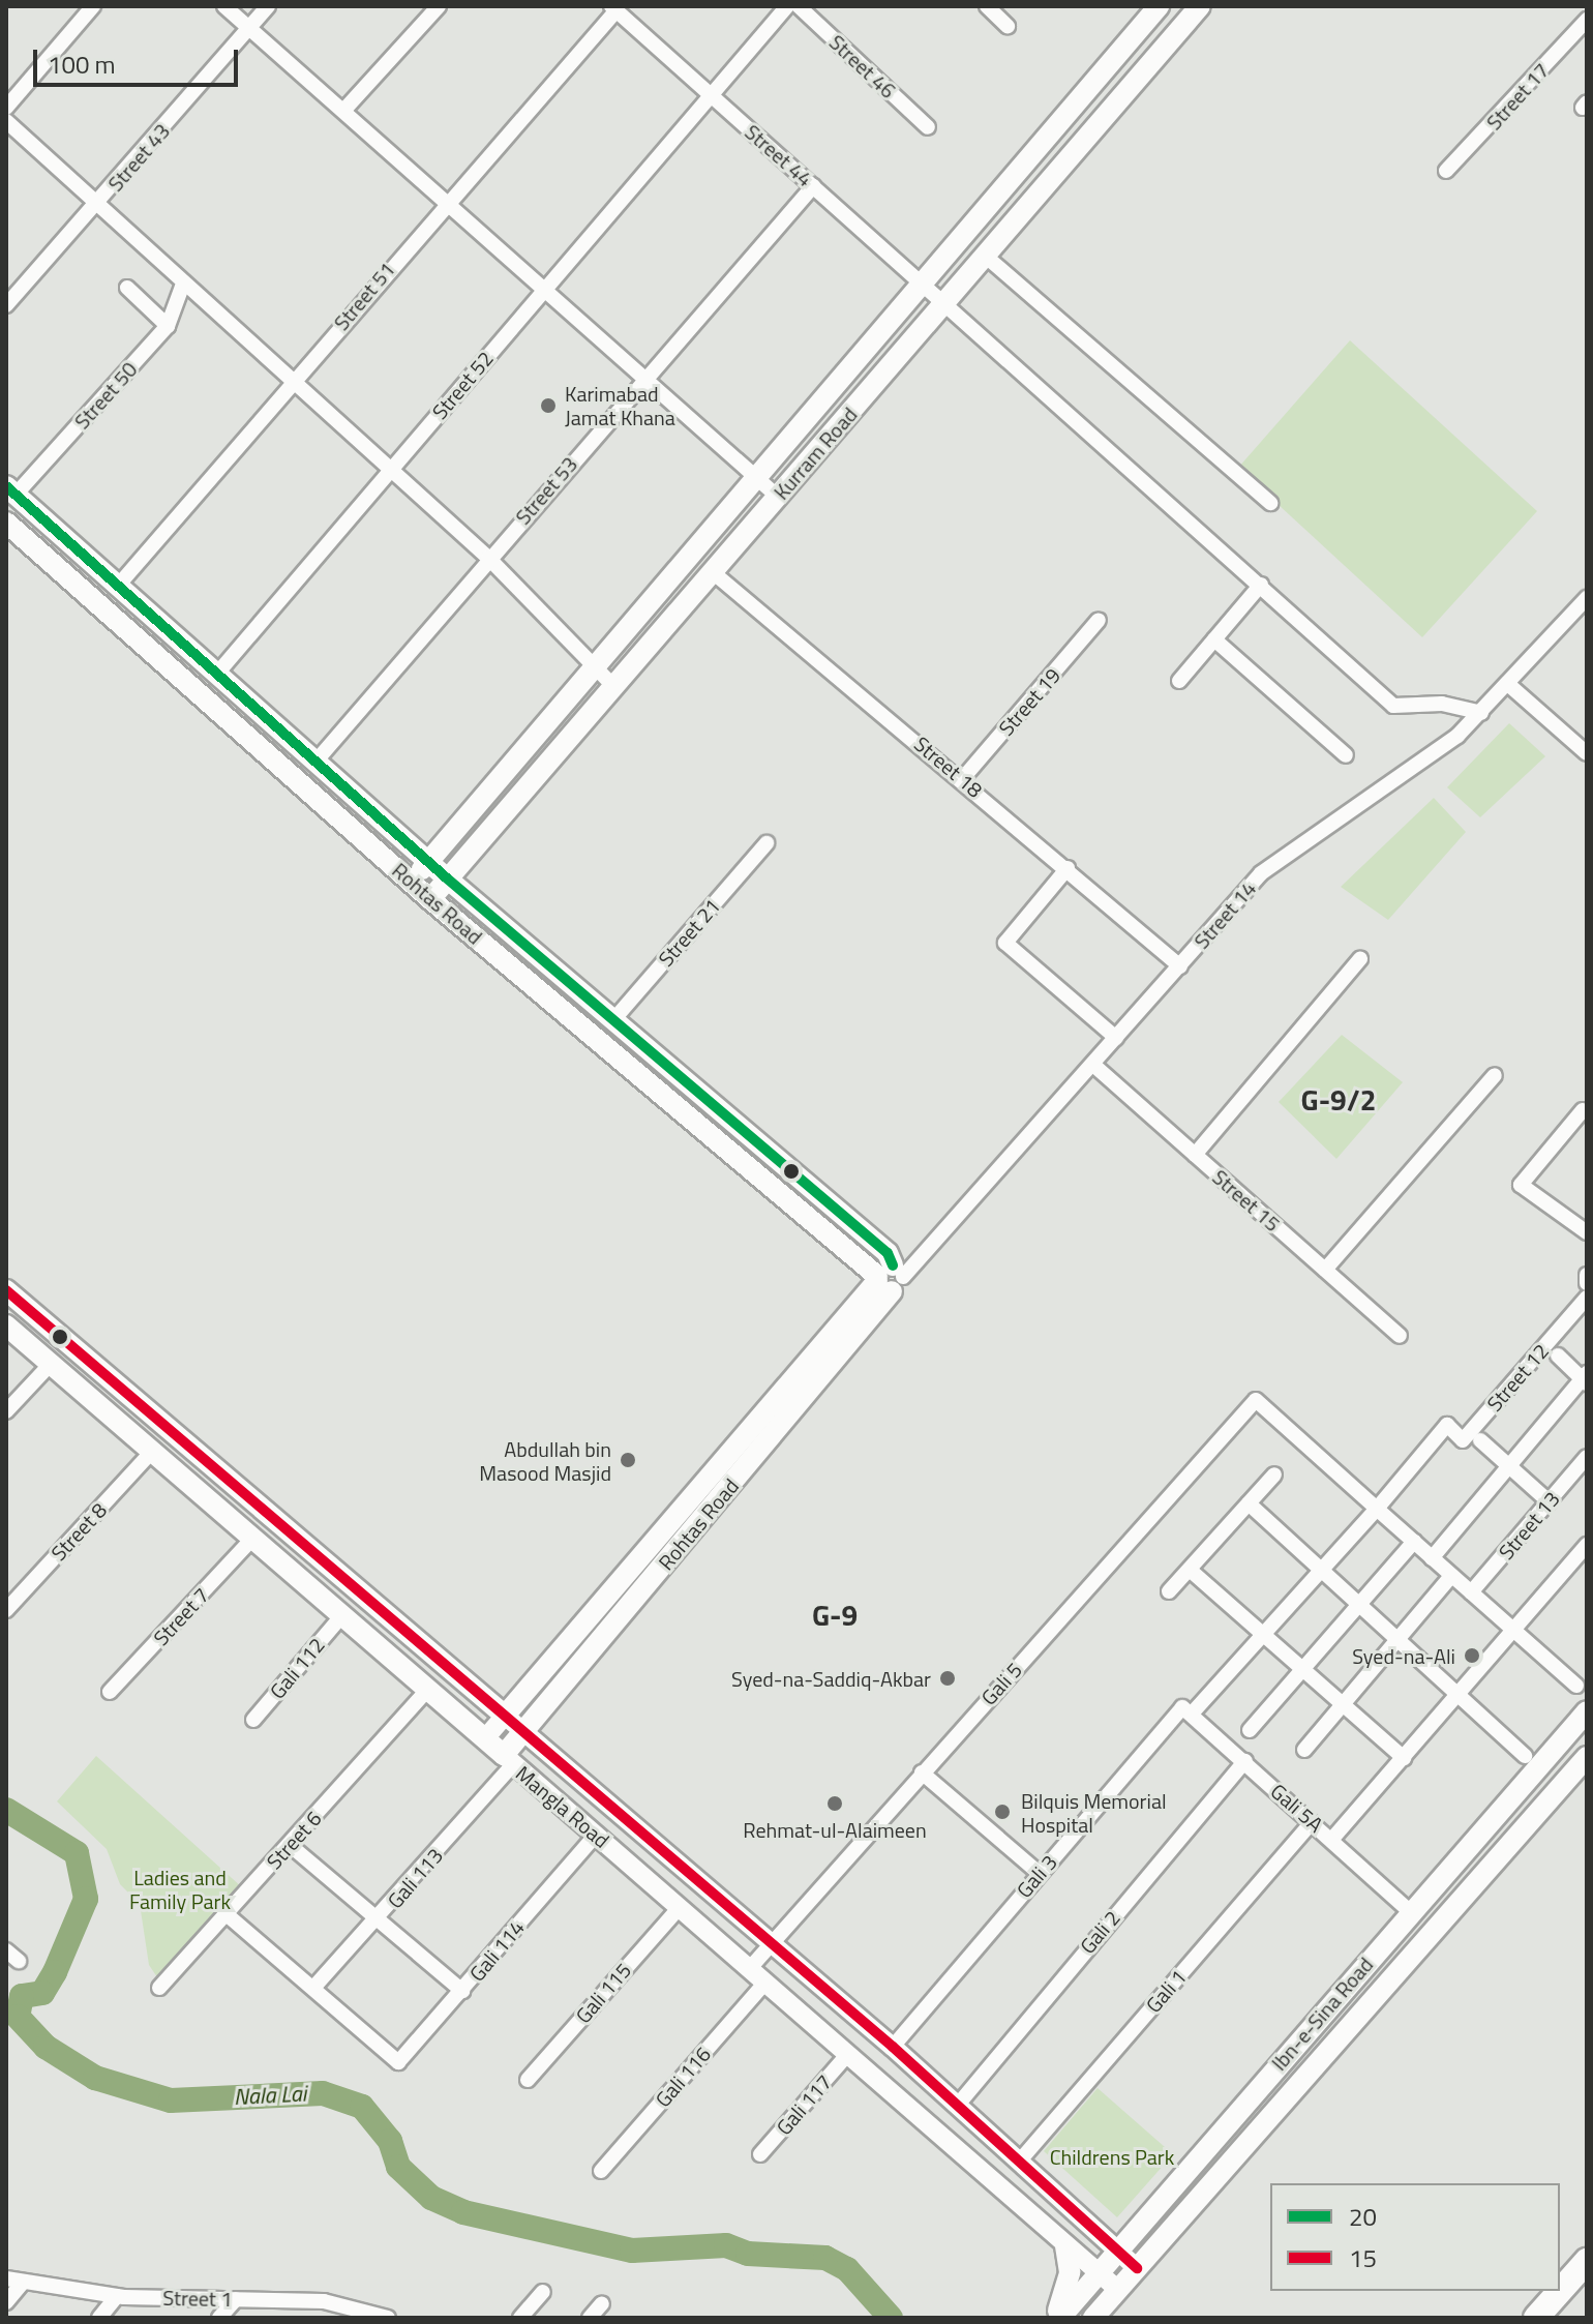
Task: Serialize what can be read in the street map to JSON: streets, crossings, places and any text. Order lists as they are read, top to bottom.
{
  "streets": {
    "main road": [
      "Kurram Road",
      "Rohtas Road",
      "Mangla Road",
      "Ibn-e-Sina Road"
    ],
    "street": [
      "Street 46",
      "Street 17",
      "Street 44",
      "Street 43",
      "Street 51",
      "Street 52",
      "Street 50",
      "Street 53",
      "Street 19",
      "Street 18",
      "Street 14",
      "Street 21",
      "Street 15",
      "Street 12",
      "Street 13",
      "Street 8",
      "Street 7",
      "Gali 112",
      "Gali 5",
      "Gali 5A",
      "Street 6",
      "Gali 3",
      "Gali 113",
      "Gali 2",
      "Gali 114",
      "Gali 1",
      "Gali 115",
      "Gali 116",
      "Gali 117",
      "Street 1"
    ]
  },
  "crossings": [
    ["Street 44", "Street 51"],
    ["Street 44", "Street 52"],
    ["Street 44", "Kurram Road"],
    ["Street 44", "Street 53"],
    ["Street 44", "Street 14"],
    ["Street 51", "Rohtas Road"],
    ["Street 52", "Rohtas Road"],
    ["Street 50", "Rohtas Road"],
    ["Kurram Road", "Street 18"],
    ["Kurram Road", "Rohtas Road"],
    ["Street 53", "Rohtas Road"],
    ["Street 19", "Street 18"],
    ["Street 18", "Street 14"],
    ["Rohtas Road", "Street 14"],
    ["Rohtas Road", "Street 21"],
    ["Rohtas Road", "Mangla Road"],
    ["Rohtas Road", "Gali 113"],
    ["Street 14", "Street 15"],
    ["Street 12", "Gali 3"],
    ["Street 8", "Mangla Road"],
    ["Street 7", "Mangla Road"],
    ["Gali 112", "Mangla Road"],
    ["Gali 5", "Mangla Road"],
    ["Gali 5", "Gali 3"],
    ["Mangla Road", "Street 6"],
    ["Mangla Road", "Gali 3"],
    ["Mangla Road", "Gali 113"],
    ["Mangla Road", "Gali 2"],
    ["Mangla Road", "Gali 114"],
    ["Mangla Road", "Gali 1"],
    ["Mangla Road", "Gali 115"],
    ["Mangla Road", "Ibn-e-Sina Road"],
    ["Mangla Road", "Gali 116"],
    ["Mangla Road", "Gali 117"],
    ["Gali 5A", "Gali 3"],
    ["Gali 5A", "Gali 2"],
    ["Gali 5A", "Gali 1"],
    ["Gali 5A", "Ibn-e-Sina Road"],
    ["Gali 113", "Gali 114"]
  ],
  "districts": ["G-9/2", "G-9"],
  "water": ["Nala Lai"],
  "parks": ["Ladies and Family Park", "Childrens Park"],
  "places": [
    "Karimabad Jamat Khana",
    "Abdullah bin Masood Masjid",
    "Syed-na-Ali",
    "Syed-na-Saddiq-Akbar",
    "Rehmat-ul-Alaimeen",
    "Bilquis Memorial Hospital"
  ],
  "lines": ["transit line 20", "transit line 15"],
  "legend": ["20", "15"],
  "scale_bar": "100 m"
}
